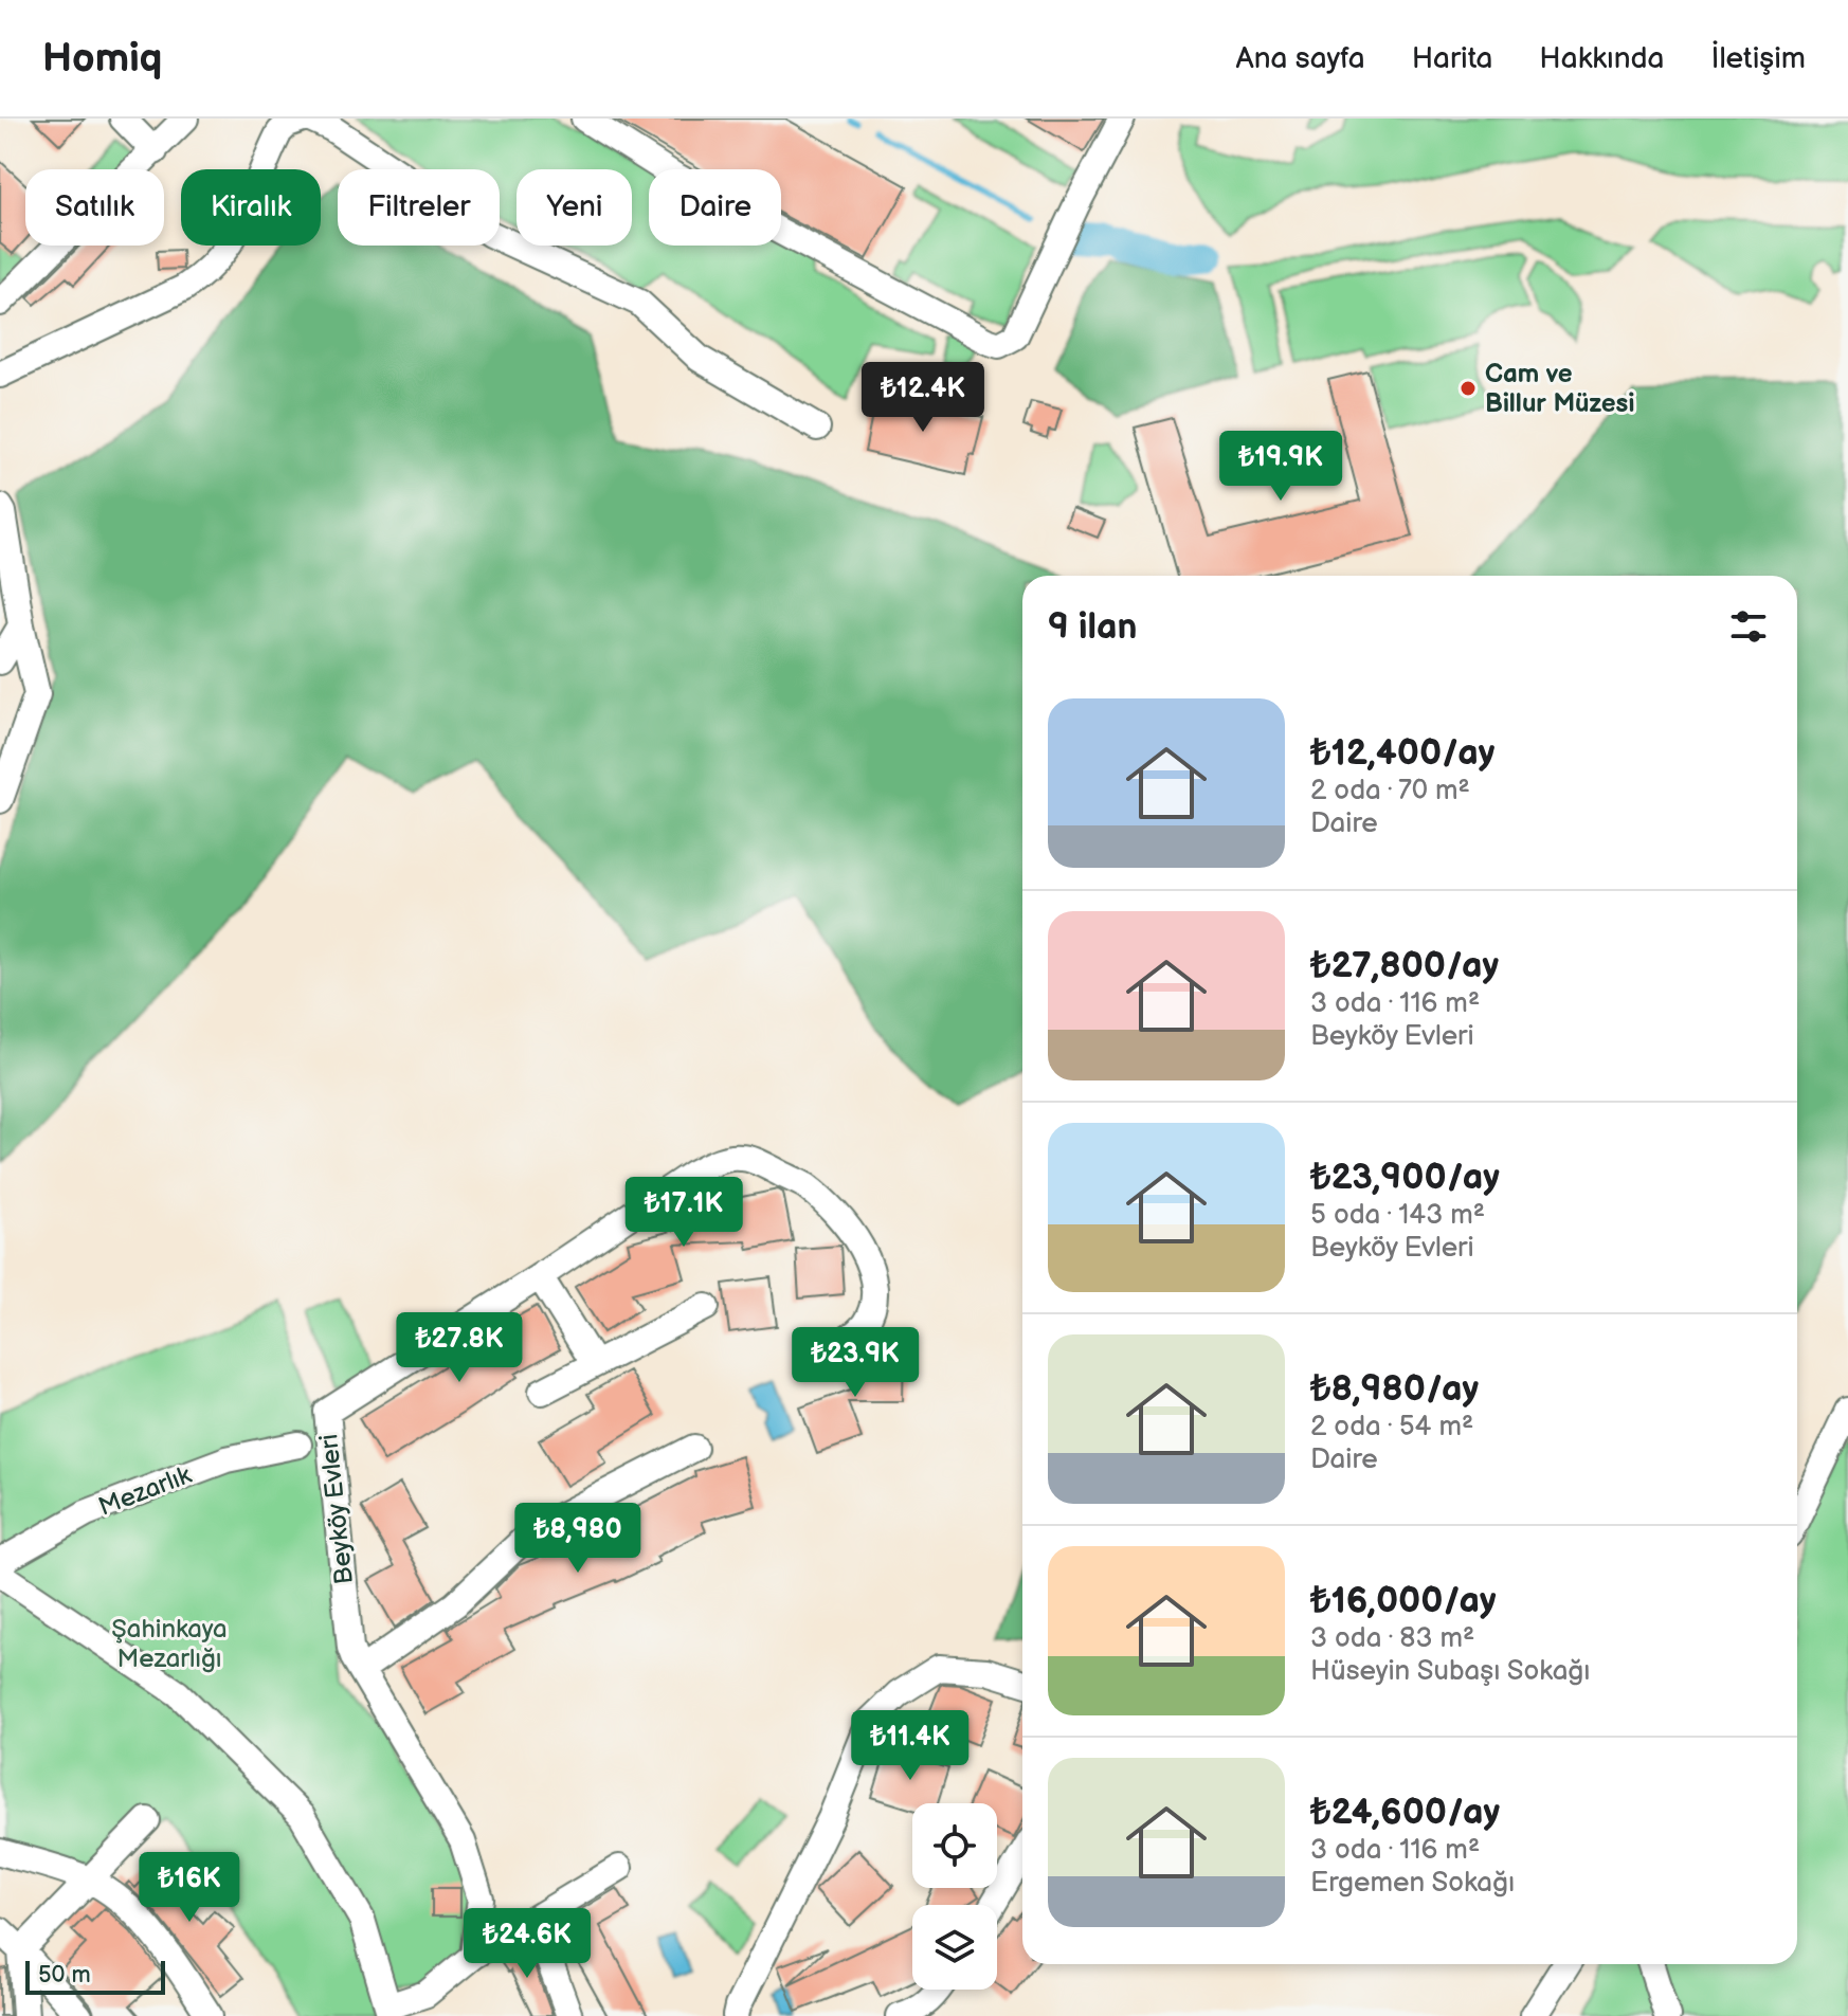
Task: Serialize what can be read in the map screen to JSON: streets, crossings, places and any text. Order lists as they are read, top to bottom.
{
  "streets": {
    "street": ["Mezarlık", "Beyköy Evleri"]
  },
  "parks": ["Şahinkaya Mezarlığı"],
  "places": ["Cam ve Billur Müzesi"],
  "scale_bar": "50 m",
  "page": {
    "header": "Homiq",
    "nav": [
      "Ana sayfa",
      "Harita",
      "Hakkında",
      "İletişim"
    ],
    "chip": [
      "Satılık",
      "Kiralık",
      "Filtreler",
      "Yeni",
      "Daire"
    ],
    "price": [
      "₺12.4K",
      "₺19.9K",
      "₺17.1K",
      "₺27.8K",
      "₺23.9K",
      "₺8,980",
      "₺11.4K",
      "₺16K",
      "₺24.6K"
    ],
    "heading": "9 ilan",
    "list": [
      {
        "name": "₺12,400/ay",
        "note": "2 oda · 70 m² · Daire"
      },
      {
        "name": "₺27,800/ay",
        "note": "3 oda · 116 m² · Beyköy Evleri"
      },
      {
        "name": "₺23,900/ay",
        "note": "5 oda · 143 m² · Beyköy Evleri"
      },
      {
        "name": "₺8,980/ay",
        "note": "2 oda · 54 m² · Daire"
      },
      {
        "name": "₺16,000/ay",
        "note": "3 oda · 83 m² · Hüseyin Subaşı Sokağı"
      },
      {
        "name": "₺24,600/ay",
        "note": "3 oda · 116 m² · Ergemen Sokağı"
      }
    ],
    "scale": "50 m"
  }
}
